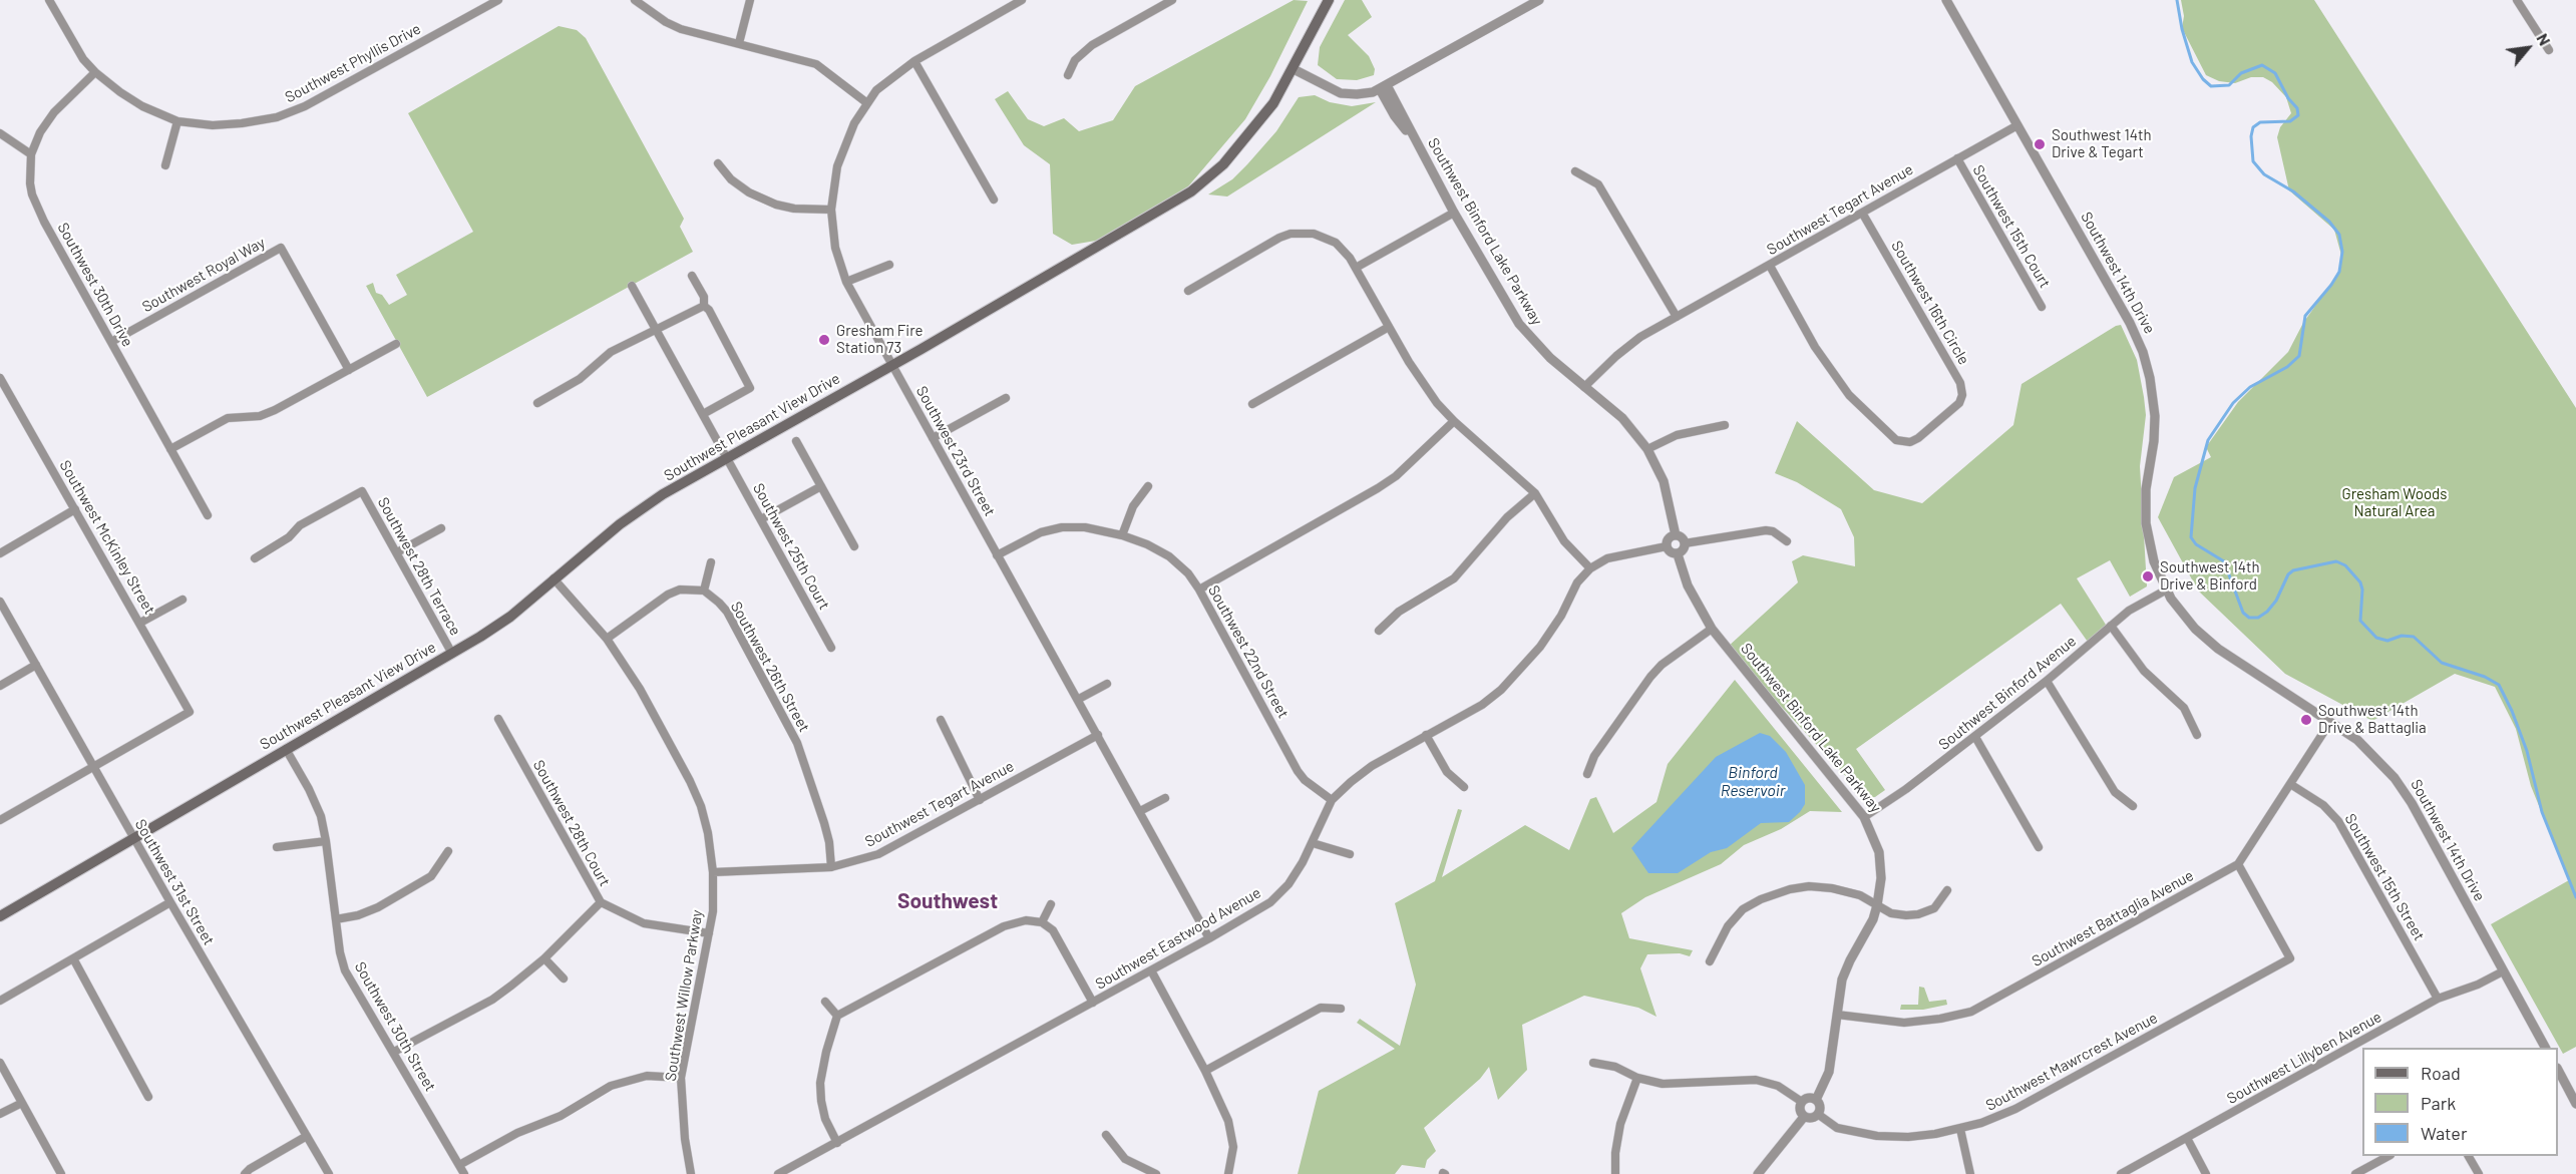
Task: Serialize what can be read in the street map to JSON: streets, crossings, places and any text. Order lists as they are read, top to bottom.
{
  "streets": {
    "main road": ["Southwest Pleasant View Drive"],
    "street": [
      "Southwest Phyllis Drive",
      "Southwest Tegart Avenue",
      "Southwest 15th Court",
      "Southwest Binford Lake Parkway",
      "Southwest 14th Drive",
      "Southwest Royal Way",
      "Southwest 30th Drive",
      "Southwest 16th Circle",
      "Southwest 23rd Street",
      "Southwest McKinley Street",
      "Southwest 25th Court",
      "Southwest 28th Terrace",
      "Southwest 22nd Street",
      "Southwest 26th Street",
      "Southwest Binford Avenue",
      "Southwest 28th Court",
      "Southwest 15th Street",
      "Southwest 31st Street",
      "Southwest Battaglia Avenue",
      "Southwest Eastwood Avenue",
      "Southwest Willow Parkway",
      "Southwest 30th Street",
      "Southwest Lillyben Avenue",
      "Southwest Mawrcrest Avenue"
    ]
  },
  "crossings": [
    ["Southwest Phyllis Drive", "Southwest 30th Drive"],
    ["Southwest Tegart Avenue", "Southwest 15th Court"],
    ["Southwest Tegart Avenue", "Southwest Binford Lake Parkway"],
    ["Southwest Tegart Avenue", "Southwest 14th Drive"],
    ["Southwest Tegart Avenue", "Southwest 16th Circle"],
    ["Southwest Tegart Avenue", "Southwest 23rd Street"],
    ["Southwest Tegart Avenue", "Southwest 26th Street"],
    ["Southwest Tegart Avenue", "Southwest Willow Parkway"],
    ["Southwest Binford Lake Parkway", "Southwest Binford Avenue"],
    ["Southwest Binford Lake Parkway", "Southwest Battaglia Avenue"],
    ["Southwest Binford Lake Parkway", "Southwest Mawrcrest Avenue"],
    ["Southwest 14th Drive", "Southwest Binford Avenue"],
    ["Southwest 14th Drive", "Southwest Battaglia Avenue"],
    ["Southwest 14th Drive", "Southwest Lillyben Avenue"],
    ["Southwest Royal Way", "Southwest 30th Drive"],
    ["Southwest Pleasant View Drive", "Southwest 23rd Street"],
    ["Southwest Pleasant View Drive", "Southwest 25th Court"],
    ["Southwest Pleasant View Drive", "Southwest 28th Terrace"],
    ["Southwest Pleasant View Drive", "Southwest 31st Street"],
    ["Southwest Pleasant View Drive", "Southwest Willow Parkway"],
    ["Southwest Pleasant View Drive", "Southwest 30th Street"],
    ["Southwest 23rd Street", "Southwest 22nd Street"],
    ["Southwest 23rd Street", "Southwest Eastwood Avenue"],
    ["Southwest McKinley Street", "Southwest 31st Street"],
    ["Southwest 22nd Street", "Southwest Eastwood Avenue"],
    ["Southwest 28th Court", "Southwest Willow Parkway"],
    ["Southwest 15th Street", "Southwest Battaglia Avenue"],
    ["Southwest 15th Street", "Southwest Lillyben Avenue"],
    ["Southwest Battaglia Avenue", "Southwest Mawrcrest Avenue"]
  ],
  "districts": ["Southwest"],
  "water": ["Binford Reservoir"],
  "parks": ["Gresham Woods Natural Area"],
  "places": [
    "Southwest 14th Drive & Tegart",
    "Gresham Fire Station 73",
    "Southwest 14th Drive & Binford",
    "Southwest 14th Drive & Battaglia"
  ],
  "legend": ["Road", "Park", "Water"],
  "north": "top right"
}
